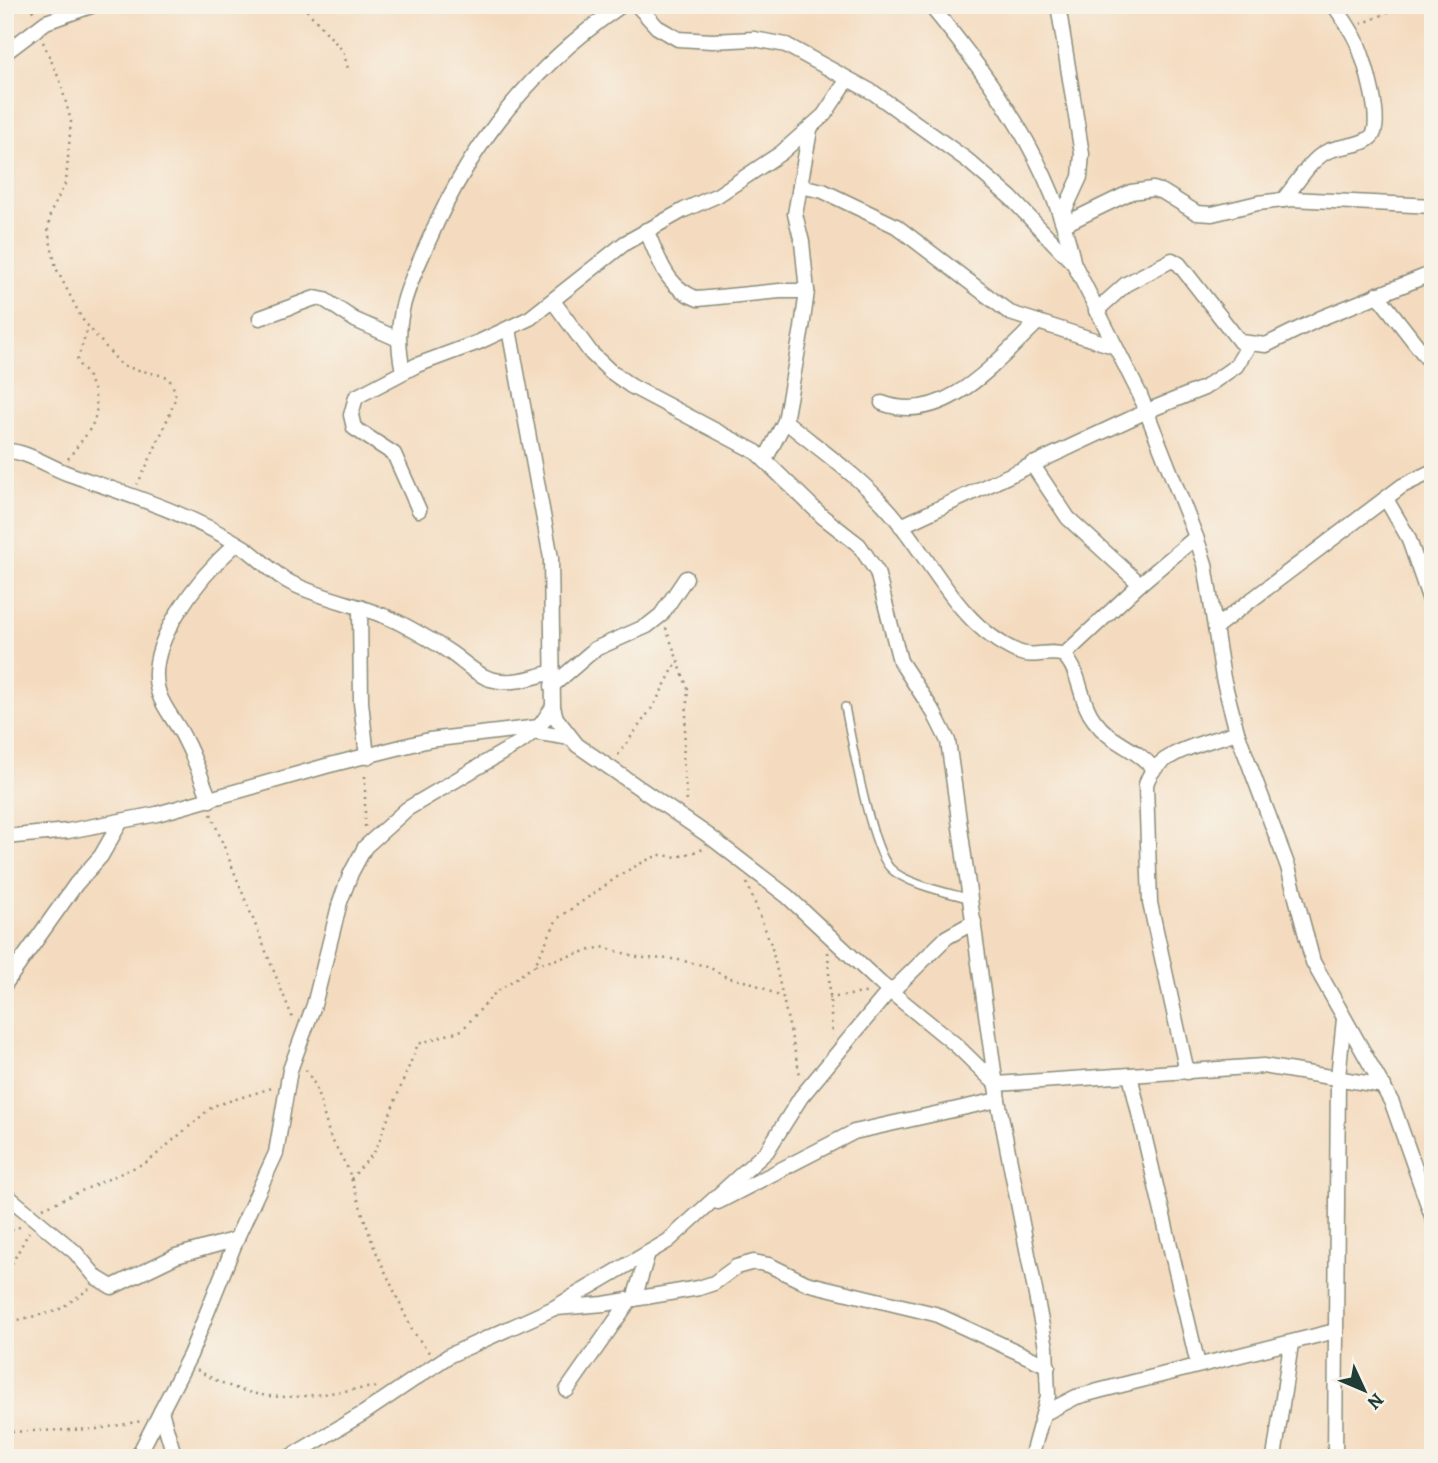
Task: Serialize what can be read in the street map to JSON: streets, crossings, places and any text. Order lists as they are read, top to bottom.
{
  "north": "bottom right"
}
